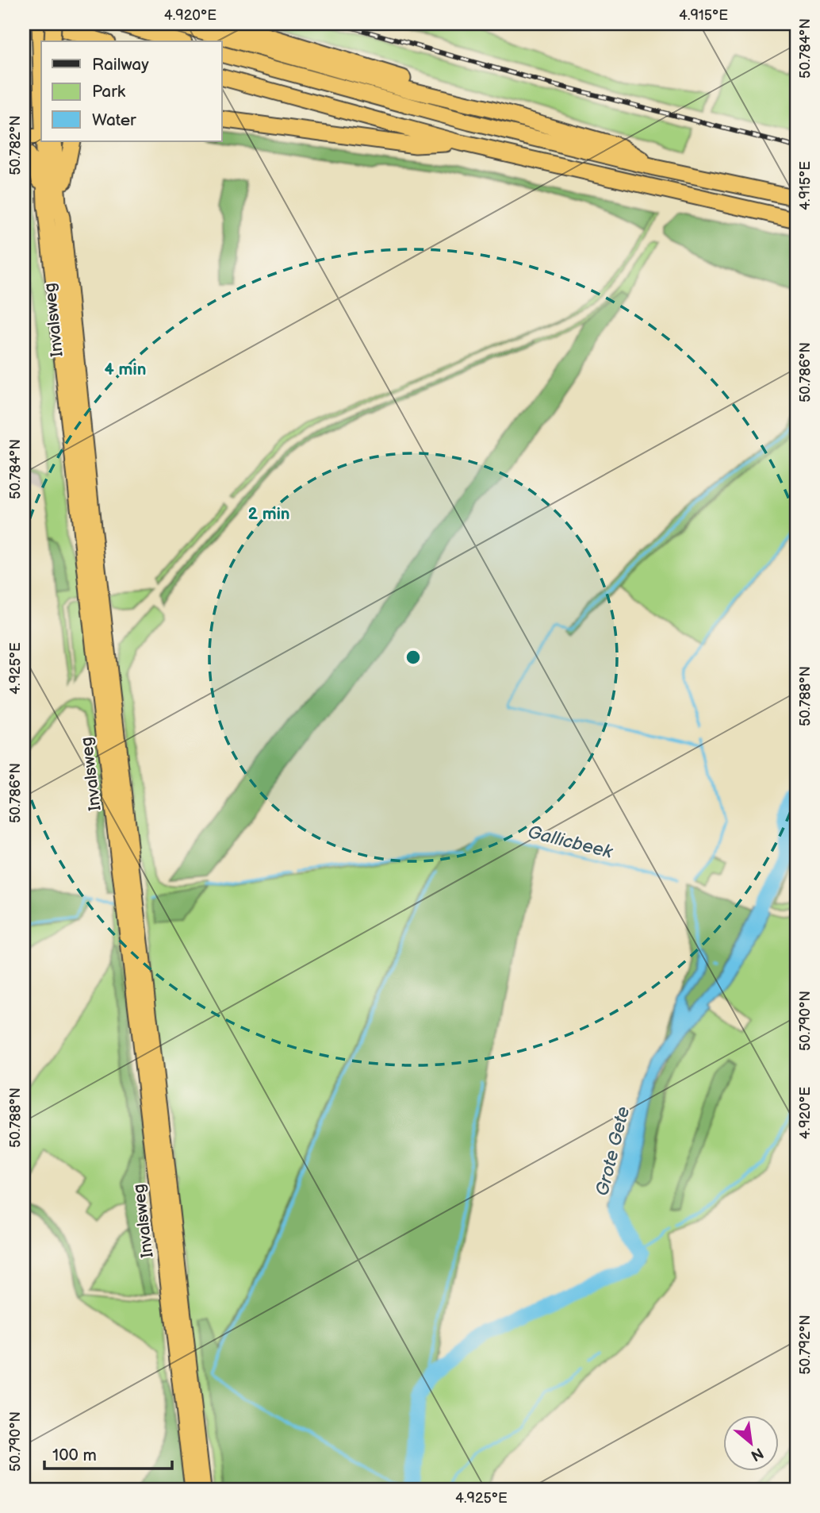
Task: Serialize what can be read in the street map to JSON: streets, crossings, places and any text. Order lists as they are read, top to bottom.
{
  "streets": {
    "highway": ["Invalsweg"]
  },
  "water": ["Gallicbeek", "Grote Gete"],
  "legend": ["Railway", "Park", "Water"],
  "scale_bar": "100 m",
  "north": "bottom right",
  "coordinates": [
    "4.920°E",
    "4.915°E",
    "50.784°N",
    "50.782°N",
    "50.786°N",
    "4.925°E",
    "50.788°N",
    "50.790°N",
    "50.792°N"
  ],
  "rings": ["4 min", "2 min"]
}
